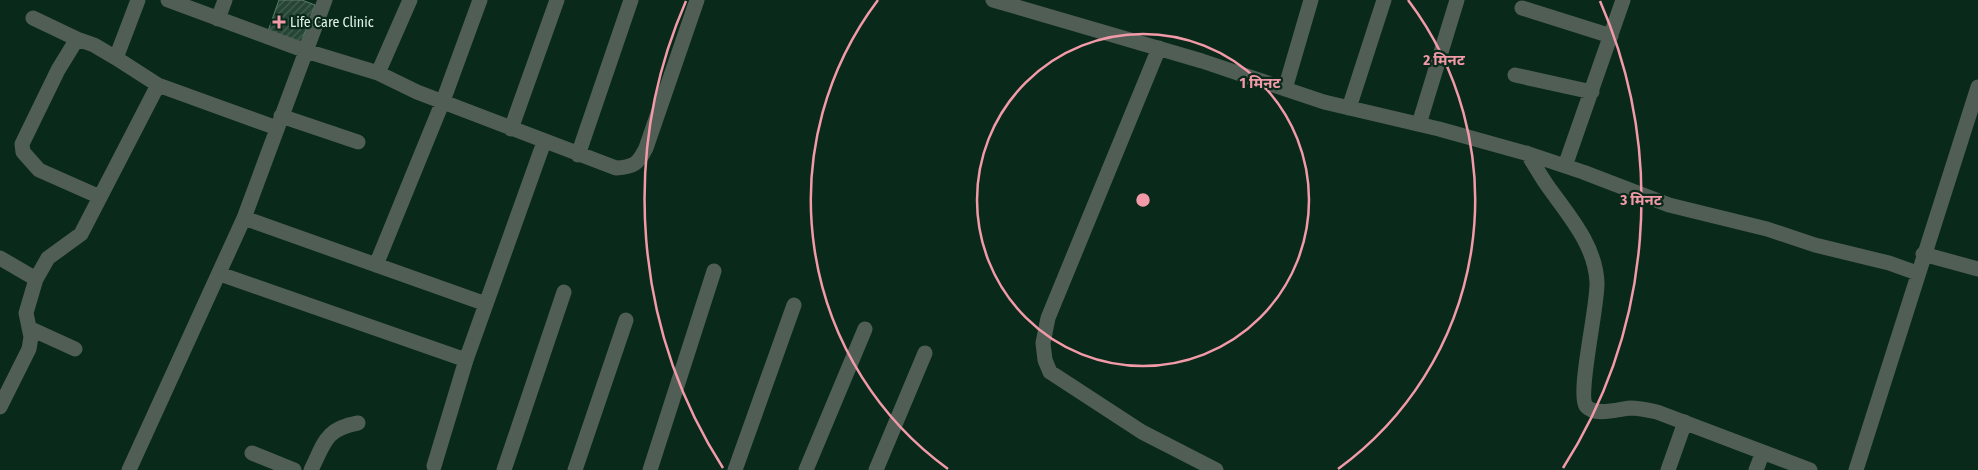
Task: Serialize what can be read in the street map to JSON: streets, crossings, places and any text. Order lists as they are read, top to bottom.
{
  "places": {
    "health": ["Life Care Clinic"]
  },
  "rings": ["2 मिनट", "1 मिनट", "3 मिनट"]
}
